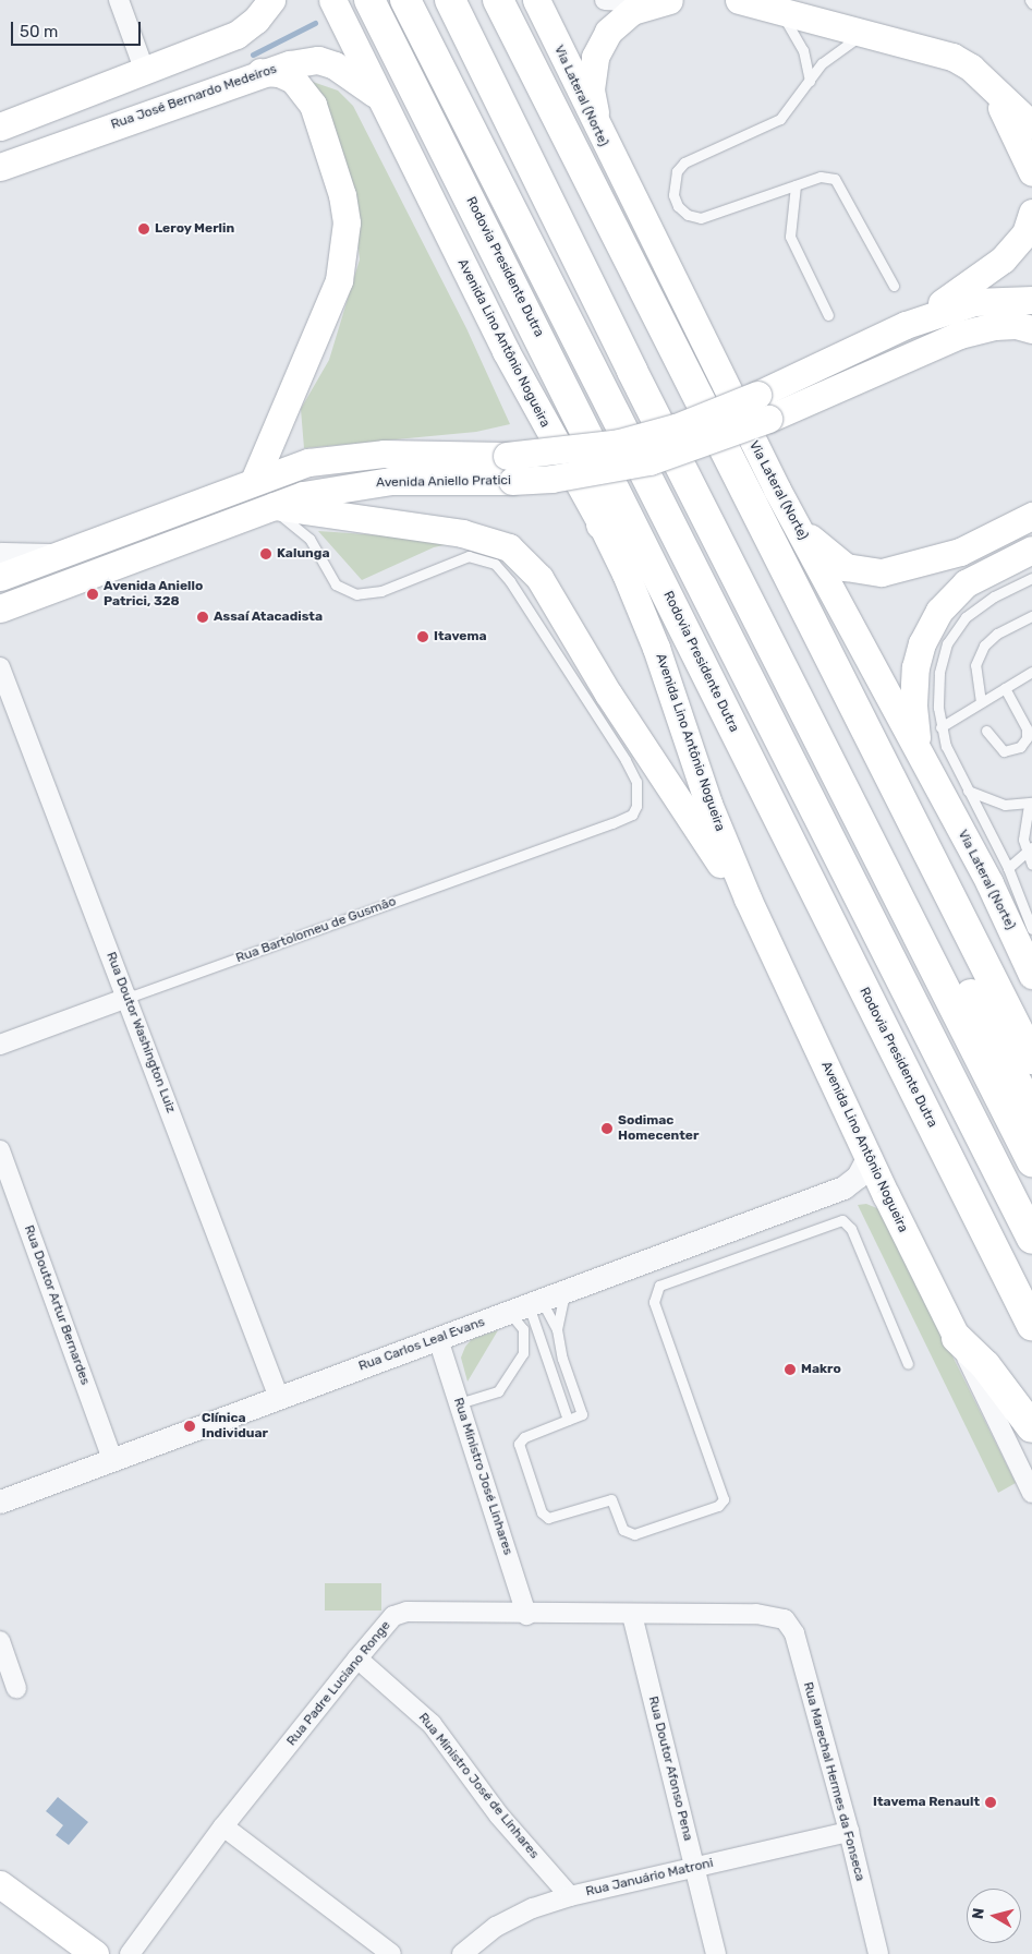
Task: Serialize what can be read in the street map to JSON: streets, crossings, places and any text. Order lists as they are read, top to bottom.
{
  "streets": {
    "highway": ["Rodovia Presidente Dutra"],
    "main road": [
      "Via Lateral (Norte)",
      "Rua José Bernardo Medeiros",
      "Avenida Lino Antônio Nogueira",
      "Avenida Aniello Pratici"
    ],
    "street": [
      "Rua Bartolomeu de Gusmão",
      "Rua Doutor Washington Luiz",
      "Rua Doutor Artur Bernardes",
      "Rua Carlos Leal Evans",
      "Rua Ministro José Linhares",
      "Rua Padre Luciano Ronge",
      "Rua Doutor Afonso Pena",
      "Rua Marechal Hermes da Fonseca",
      "Rua Ministro José de Linhares",
      "Rua Januário Matroni"
    ]
  },
  "crossings": [
    ["Rua José Bernardo Medeiros", "Avenida Lino Antônio Nogueira"],
    ["Avenida Lino Antônio Nogueira", "Rua Carlos Leal Evans"],
    ["Avenida Aniello Pratici", "Rua Bartolomeu de Gusmão"],
    ["Rua Bartolomeu de Gusmão", "Rua Doutor Washington Luiz"],
    ["Rua Doutor Washington Luiz", "Rua Carlos Leal Evans"],
    ["Rua Doutor Artur Bernardes", "Rua Carlos Leal Evans"],
    ["Rua Carlos Leal Evans", "Rua Ministro José Linhares"],
    ["Rua Ministro José Linhares", "Rua Padre Luciano Ronge"],
    ["Rua Padre Luciano Ronge", "Rua Doutor Afonso Pena"],
    ["Rua Padre Luciano Ronge", "Rua Marechal Hermes da Fonseca"],
    ["Rua Padre Luciano Ronge", "Rua Ministro José de Linhares"],
    ["Rua Doutor Afonso Pena", "Rua Januário Matroni"],
    ["Rua Marechal Hermes da Fonseca", "Rua Januário Matroni"],
    ["Rua Ministro José de Linhares", "Rua Januário Matroni"]
  ],
  "places": [
    "Leroy Merlin",
    "Kalunga",
    "Avenida Aniello Patrici, 328",
    "Assaí Atacadista",
    "Itavema",
    "Sodimac Homecenter",
    "Makro",
    "Clínica Individuar",
    "Itavema Renault"
  ],
  "scale_bar": "50 m",
  "north": "left"
}
